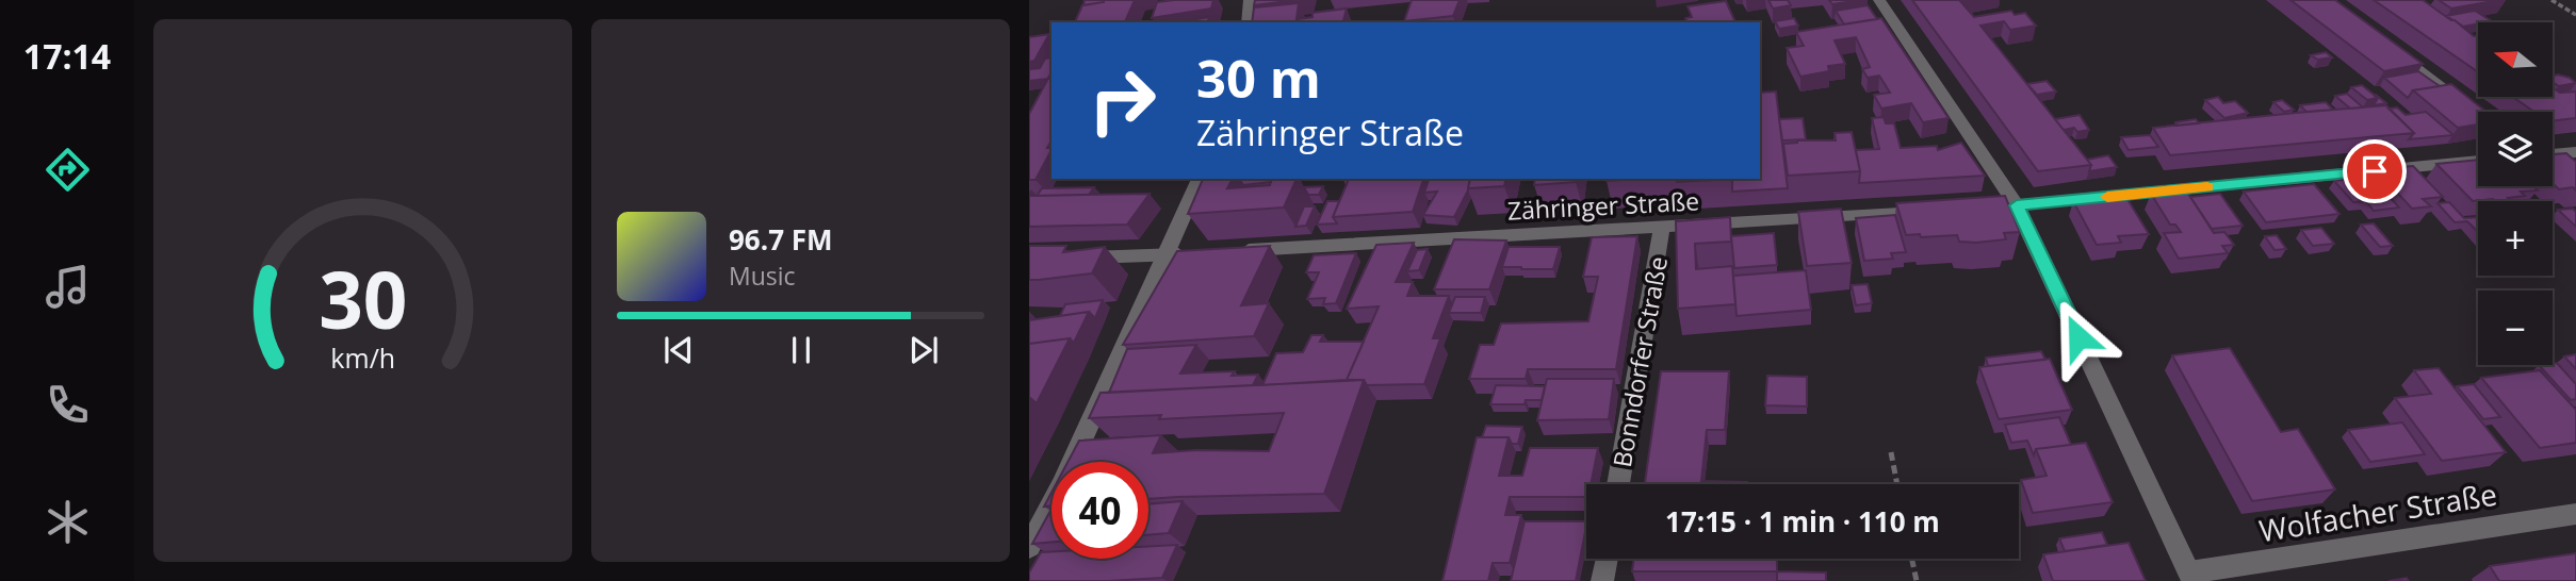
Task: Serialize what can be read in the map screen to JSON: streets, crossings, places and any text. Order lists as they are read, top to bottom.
{
  "streets": {
    "street": ["Zähringer Straße", "Bonndorfer Straße", "Wolfacher Straße"]
  },
  "crossings": [
    ["Zähringer Straße", "Bonndorfer Straße"]
  ],
  "north": "left",
  "page": {
    "tabs": "17:14",
    "map_buttons": ["+", "−"],
    "turn": ["30 m", "Zähringer Straße"],
    "song": ["96.7 FM", "Music"],
    "limit": "40",
    "trip": "17:15 · 1 min · 110 m",
    "gauge": ["30", "km/h"]
  }
}
